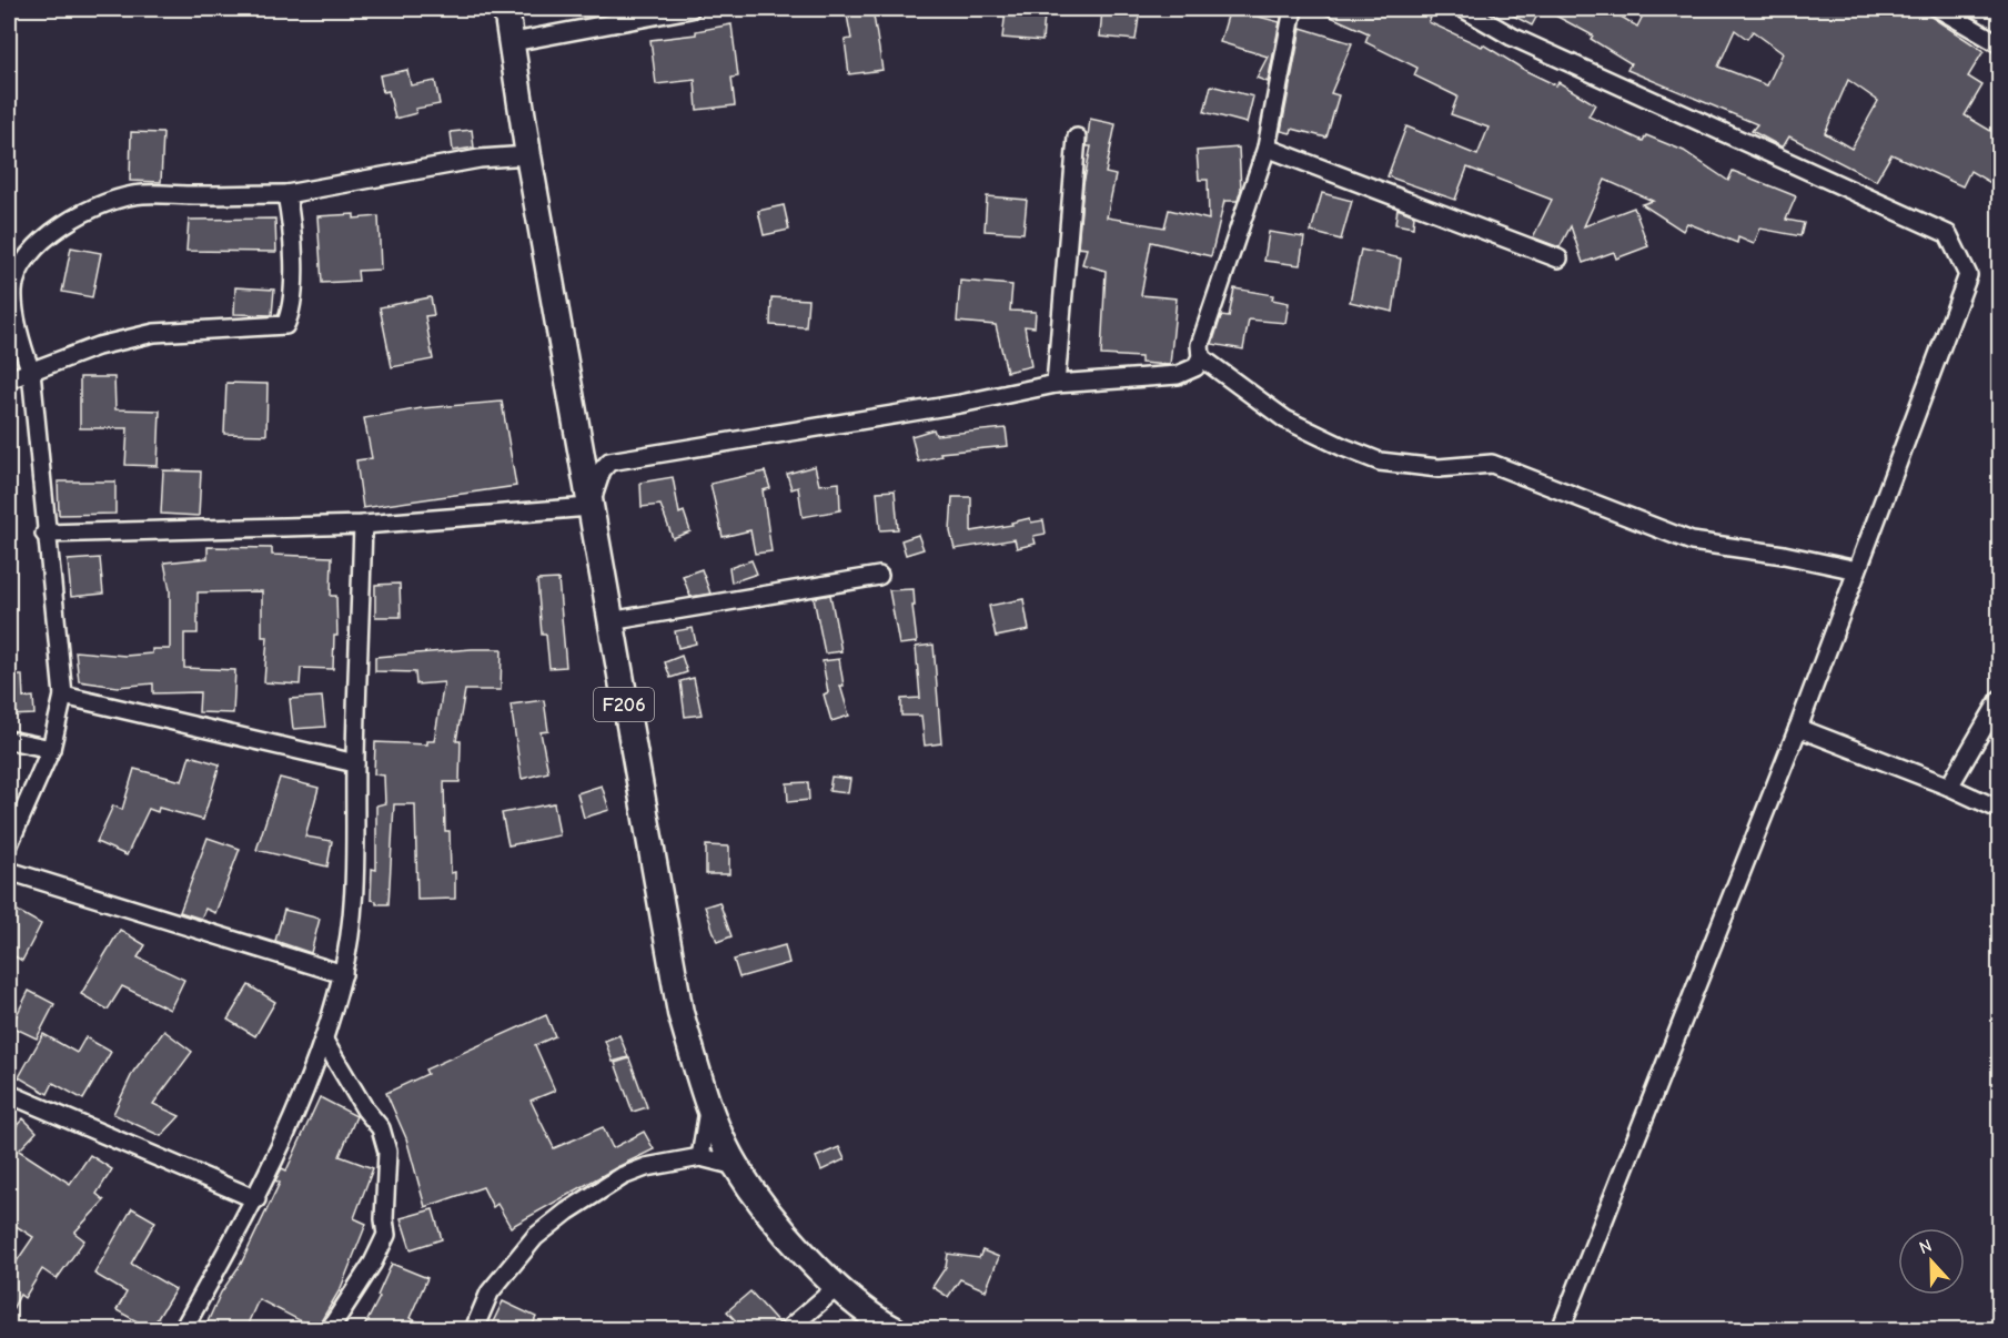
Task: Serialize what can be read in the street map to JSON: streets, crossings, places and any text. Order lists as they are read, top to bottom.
{
  "streets": {
    "main road": ["F206"]
  },
  "north": "top"
}
